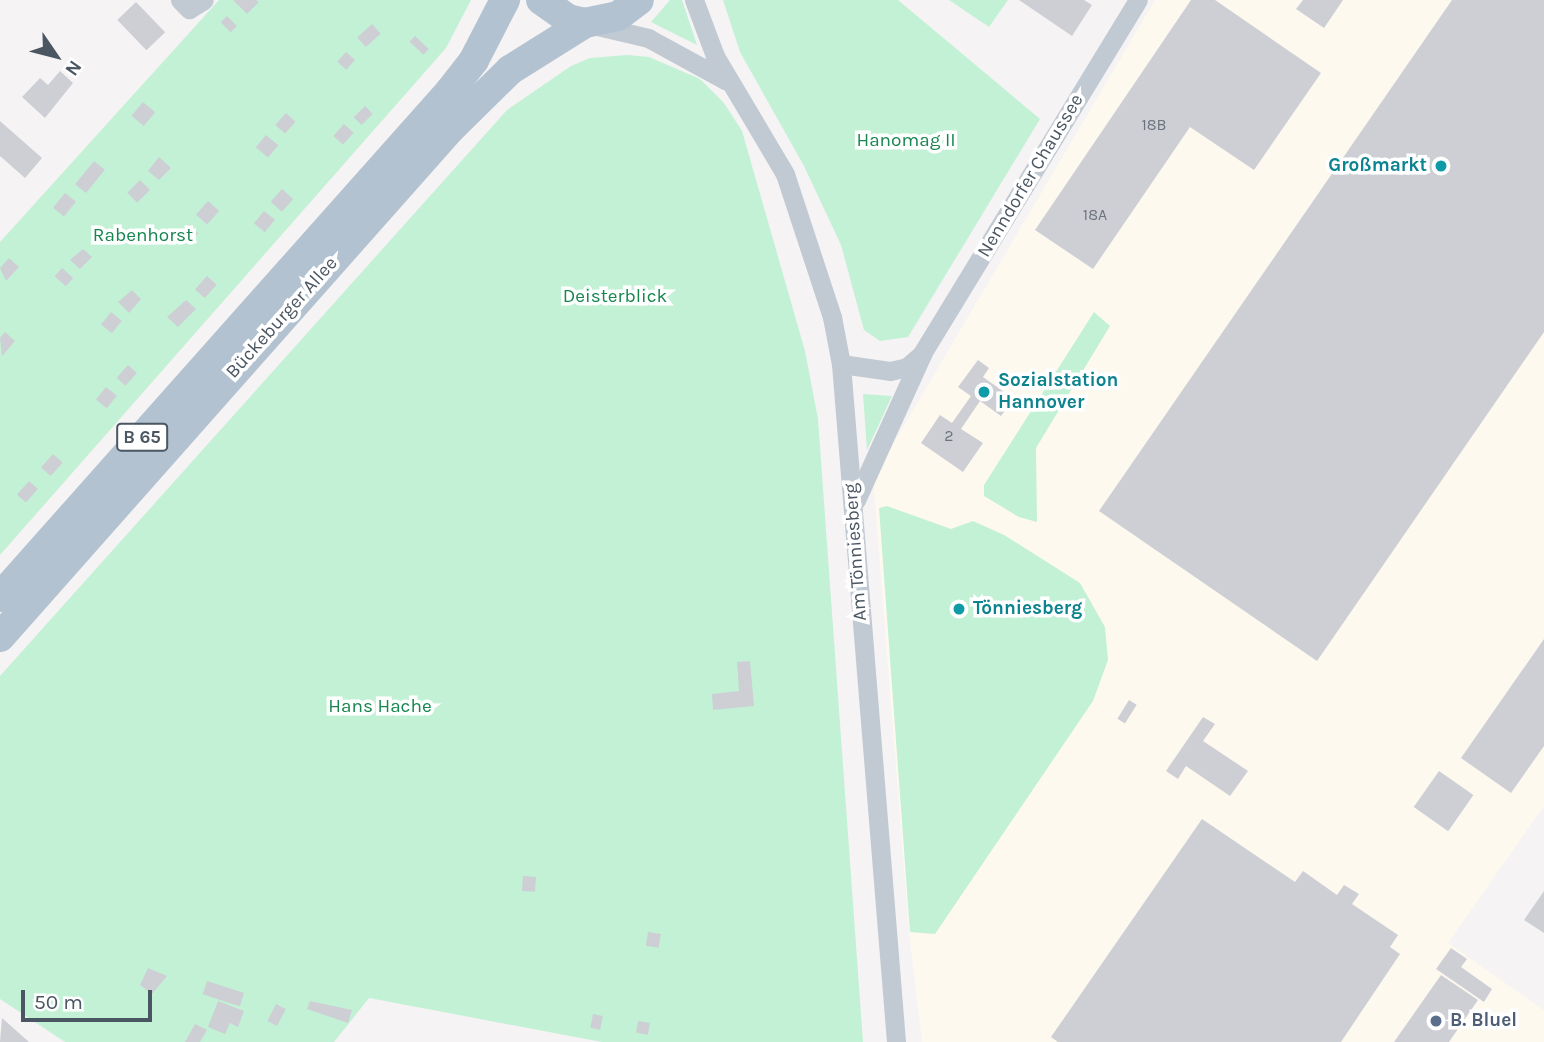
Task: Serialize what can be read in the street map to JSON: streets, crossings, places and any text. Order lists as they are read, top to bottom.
{
  "streets": {
    "main road": ["Bückeburger Allee", "B 65"],
    "street": ["Nenndorfer Chaussee", "Am Tönniesberg"]
  },
  "crossings": [
    ["Nenndorfer Chaussee", "Am Tönniesberg"],
    ["Bückeburger Allee", "B 65"]
  ],
  "parks": [
    "Hanomag II",
    "Rabenhorst",
    "Deisterblick",
    "Hans Hache"
  ],
  "places": [
    "Großmarkt",
    "Sozialstation Hannover",
    "Tönniesberg",
    "B. Bluel"
  ],
  "house_numbers": ["18B", "18A", "2"],
  "scale_bar": "50 m",
  "north": "bottom right"
}
